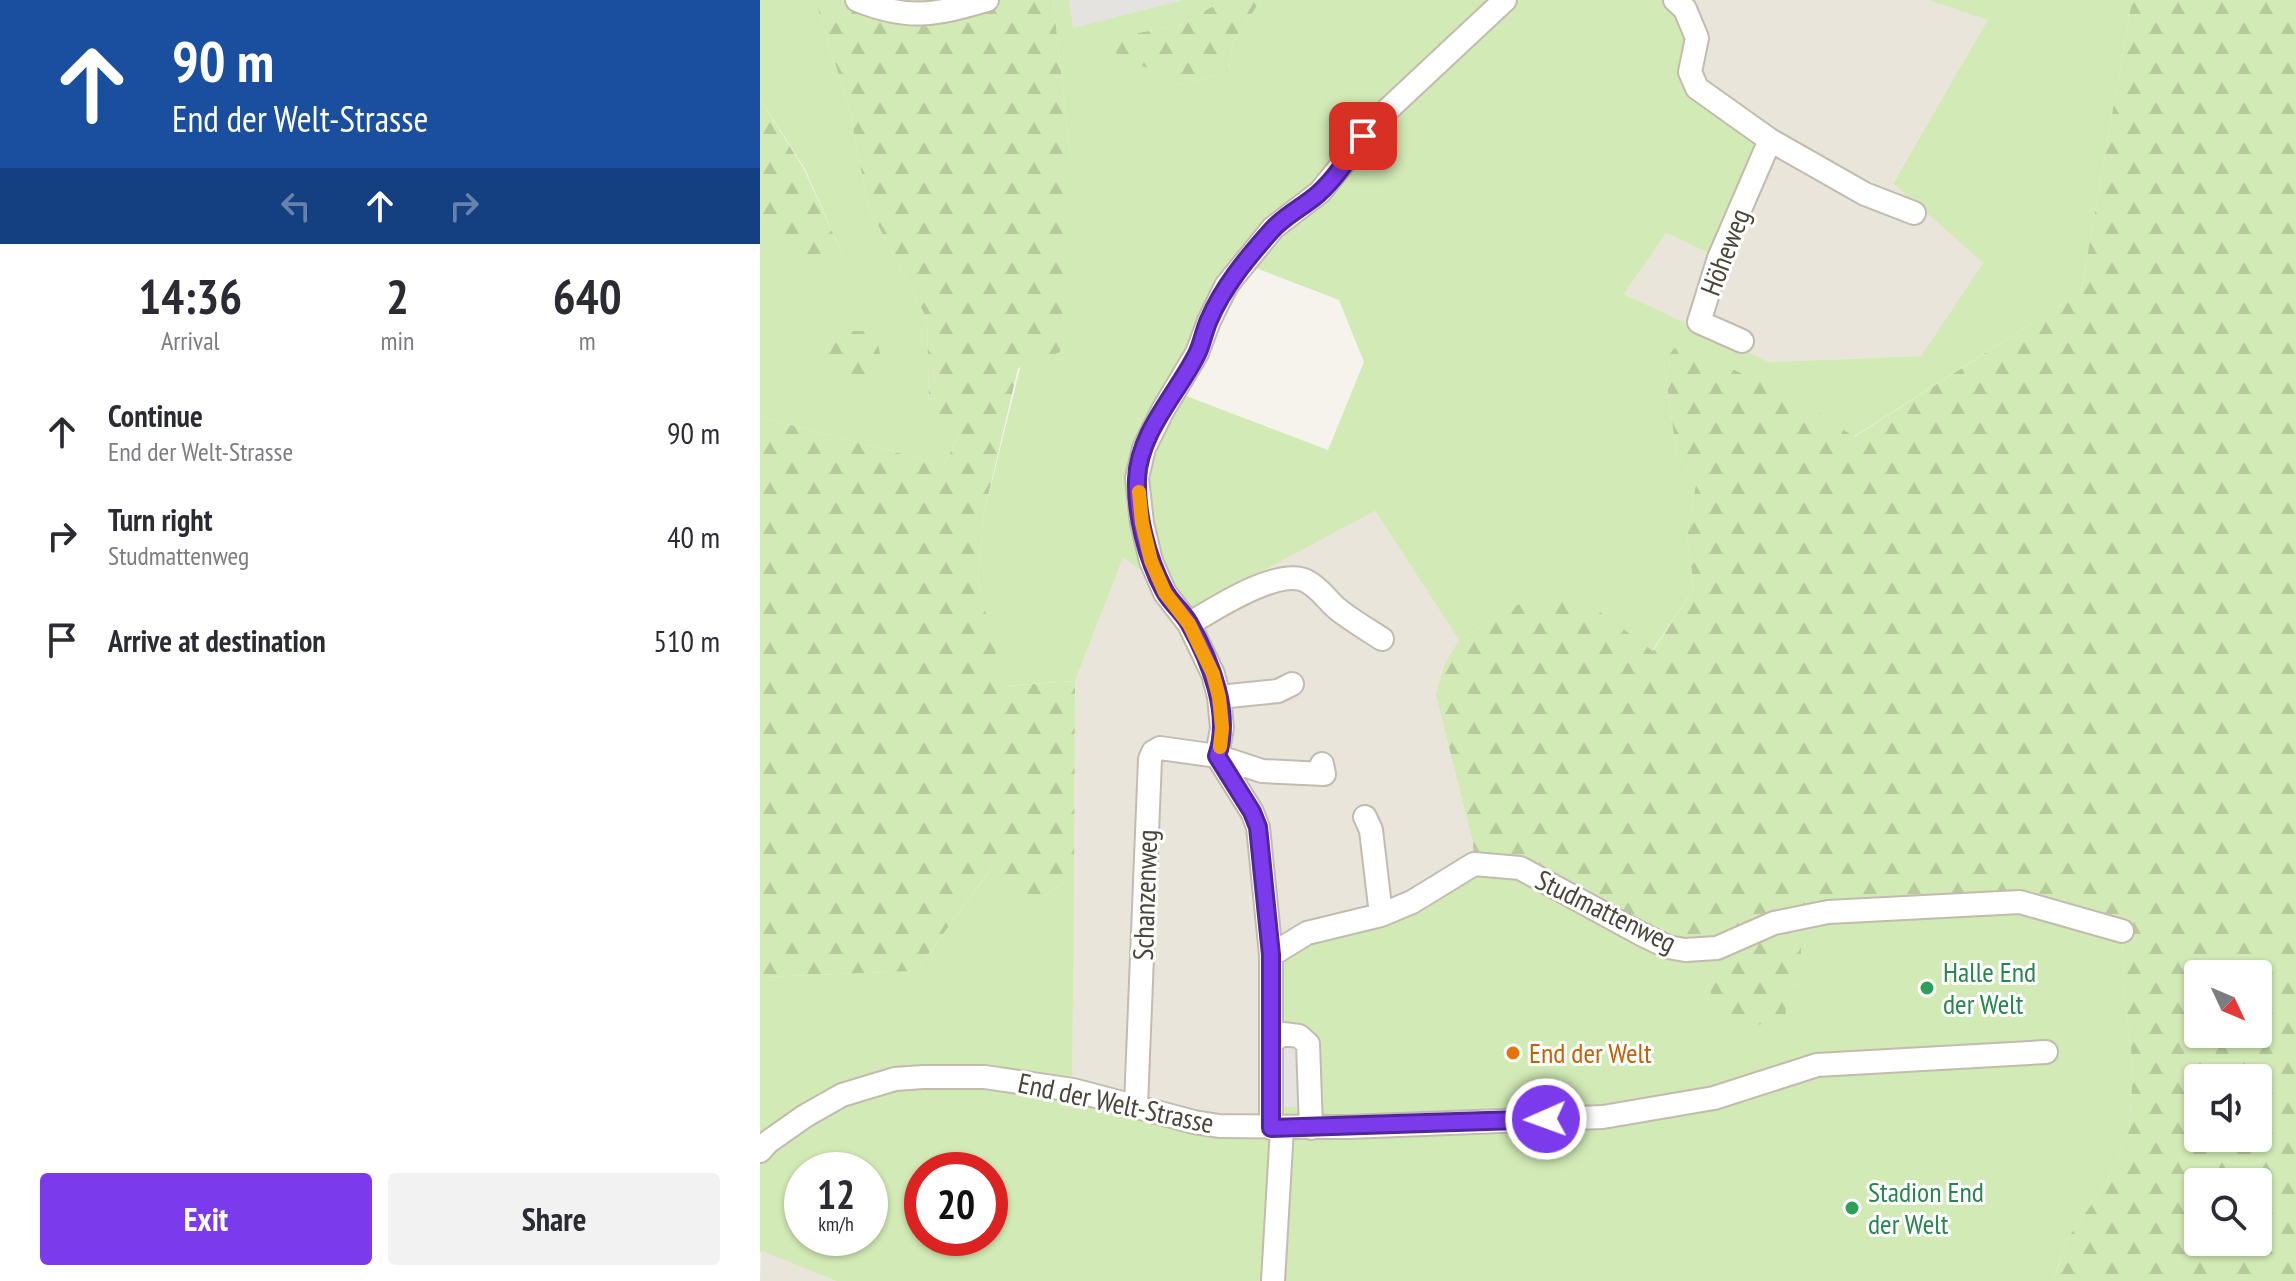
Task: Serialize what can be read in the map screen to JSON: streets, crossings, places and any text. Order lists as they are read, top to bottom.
{
  "streets": {
    "street": [
      "Höheweg",
      "Schanzenweg",
      "Studmattenweg",
      "End der Welt-Strasse"
    ]
  },
  "crossings": [
    ["Schanzenweg", "End der Welt-Strasse"]
  ],
  "places": ["Halle End der Welt", "End der Welt", "Stadion End der Welt"],
  "north": "bottom right",
  "page": {
    "turn": ["90 m", "End der Welt-Strasse"],
    "eta": [
      "14:36",
      "Arrival",
      "2",
      "min",
      "640",
      "m"
    ],
    "list": [
      {
        "name": "Continue",
        "note": "End der Welt-Strasse",
        "value": "90 m"
      },
      {
        "name": "Turn right",
        "note": "Studmattenweg",
        "value": "40 m"
      },
      {
        "name": "Arrive at destination",
        "value": "510 m"
      }
    ],
    "speed": "12 km/h",
    "limit": "20",
    "buttons": ["Exit", "Share"]
  }
}
